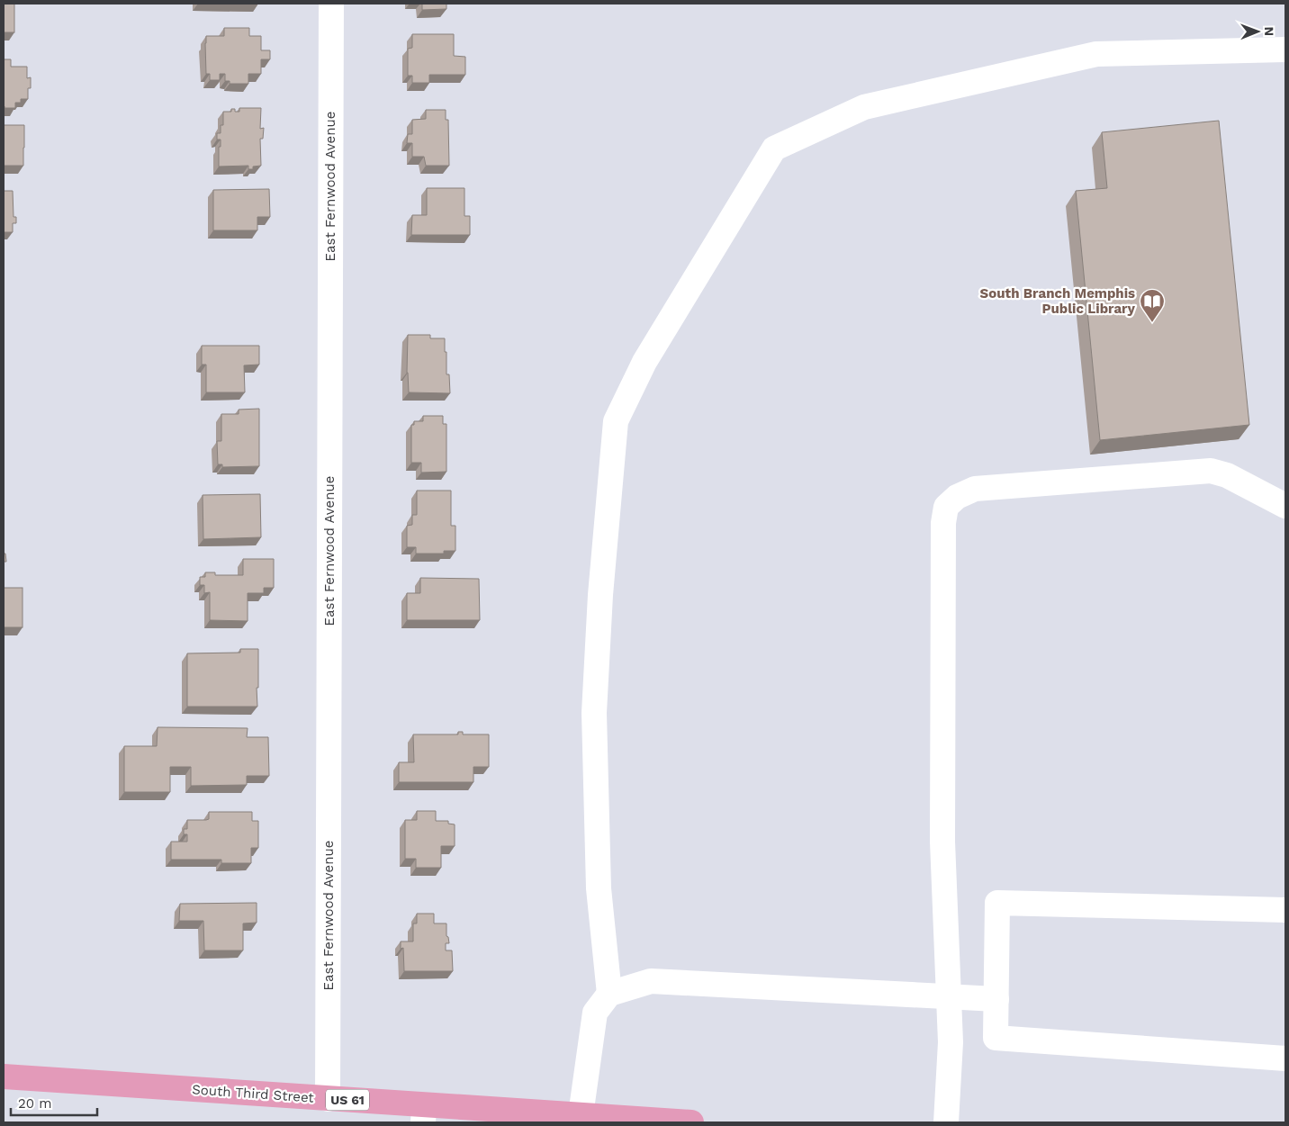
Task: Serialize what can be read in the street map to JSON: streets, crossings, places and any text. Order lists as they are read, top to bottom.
{
  "streets": {
    "main road": ["South Third Street", "US 61"],
    "street": ["East Fernwood Avenue"]
  },
  "crossings": [
    ["East Fernwood Avenue", "South Third Street"]
  ],
  "places": {
    "library": ["South Branch Memphis Public Library"]
  },
  "scale_bar": "20 m",
  "north": "right"
}
